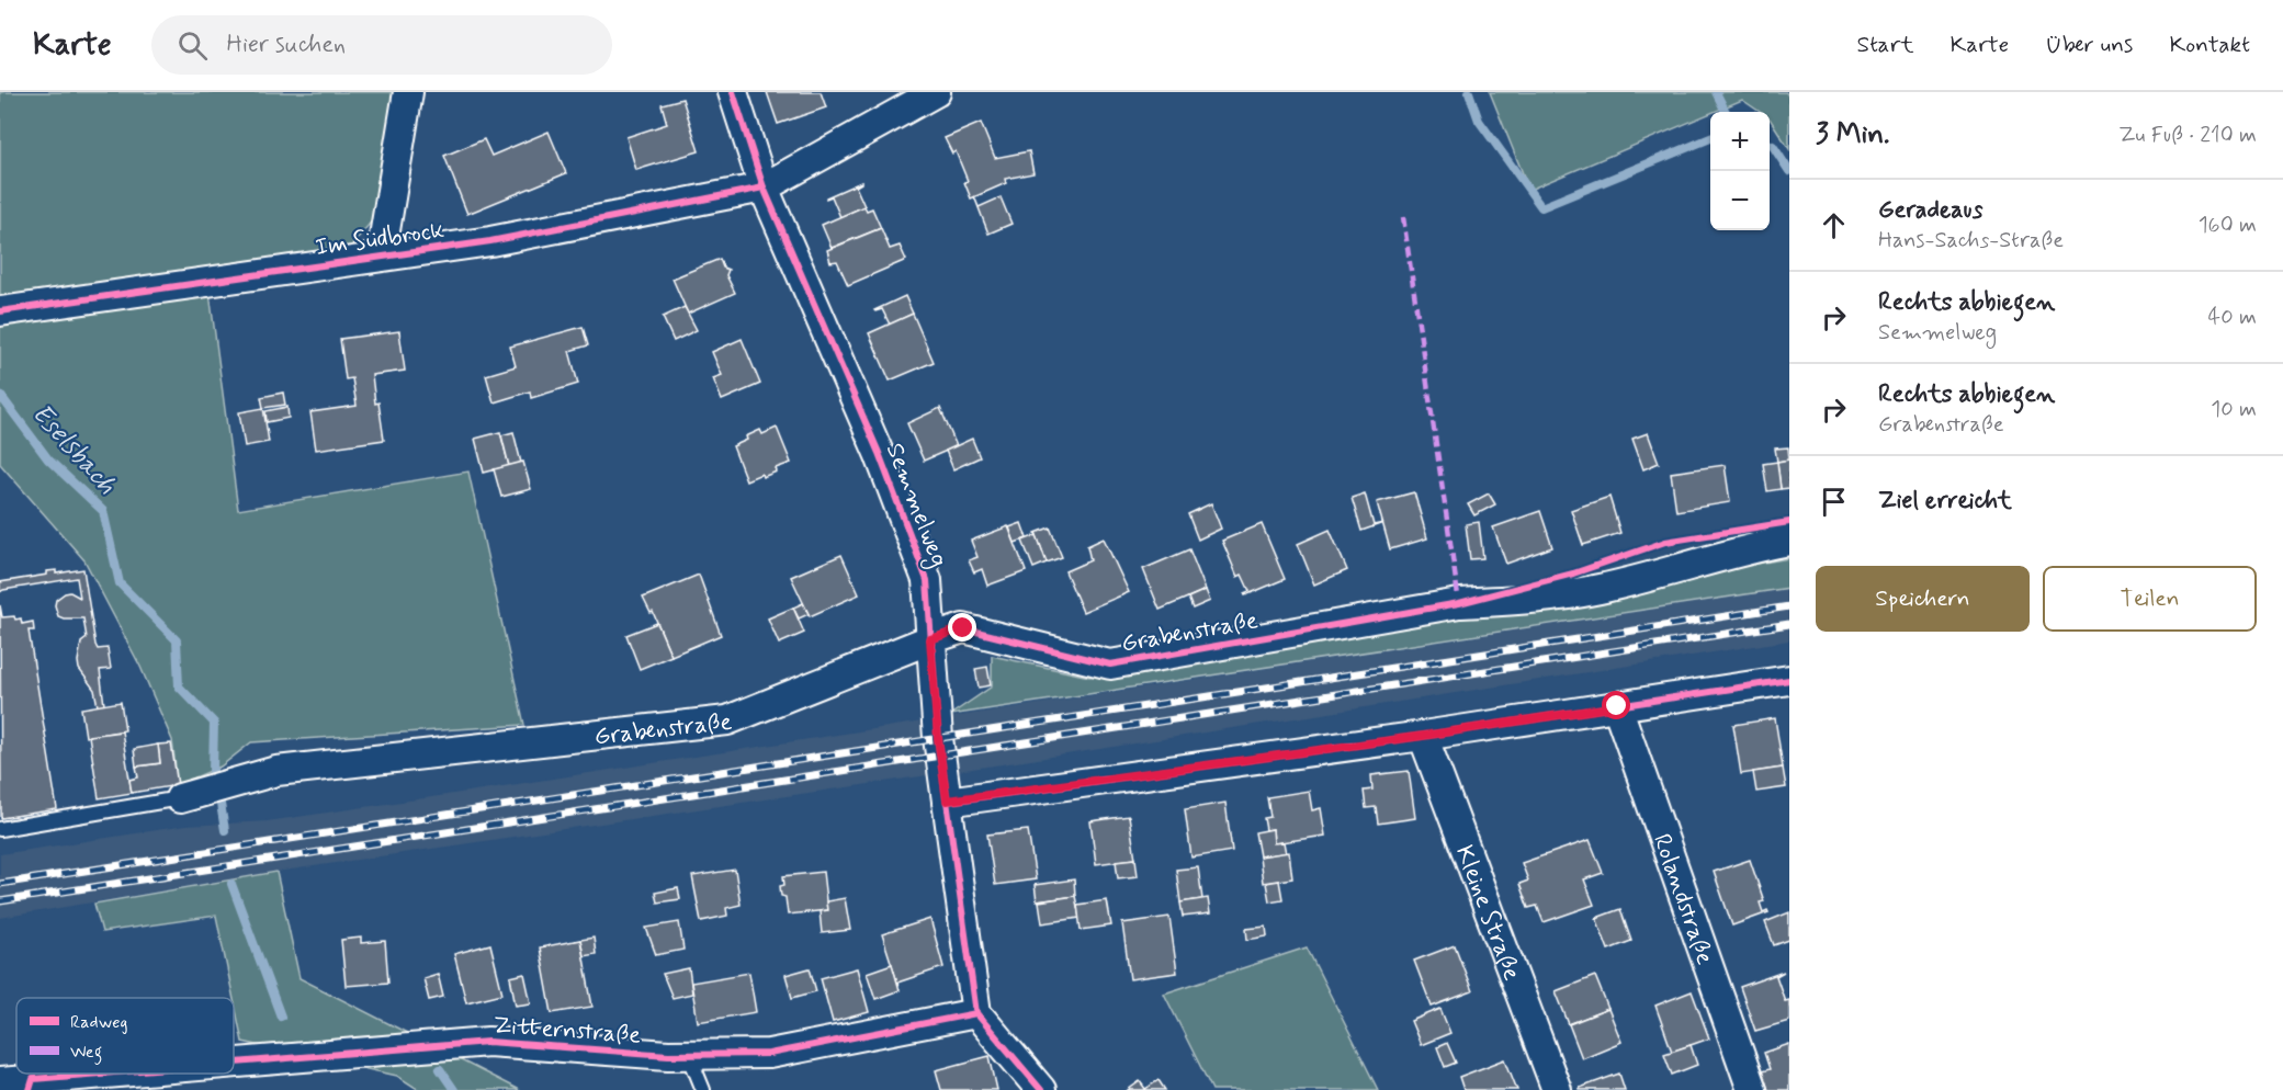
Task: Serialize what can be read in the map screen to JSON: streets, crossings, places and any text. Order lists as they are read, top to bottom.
{
  "streets": {
    "street": [
      "Im Südbrock",
      "Semmelweg",
      "Grabenstraße",
      "Rolandstraße",
      "Kleine Straße",
      "Zitternstraße"
    ]
  },
  "crossings": [
    ["Im Südbrock", "Semmelweg"],
    ["Semmelweg", "Grabenstraße"],
    ["Semmelweg", "Zitternstraße"]
  ],
  "water": ["Eselsbach"],
  "legend": ["Radweg", "Weg"],
  "page": {
    "header": "Karte",
    "search": "Hier suchen",
    "nav": [
      "Start",
      "Karte",
      "Über uns",
      "Kontakt"
    ],
    "heading": ["3 Min.", "Zu Fuß · 210 m"],
    "map_buttons": ["+", "−"],
    "list": [
      ["Geradeaus", "Hans-Sachs-Straße", "160 m"],
      ["Rechts abbiegen", "Semmelweg", "40 m"],
      ["Rechts abbiegen", "Grabenstraße", "10 m"],
      "Ziel erreicht"
    ],
    "buttons": ["Speichern", "Teilen"]
  }
}
